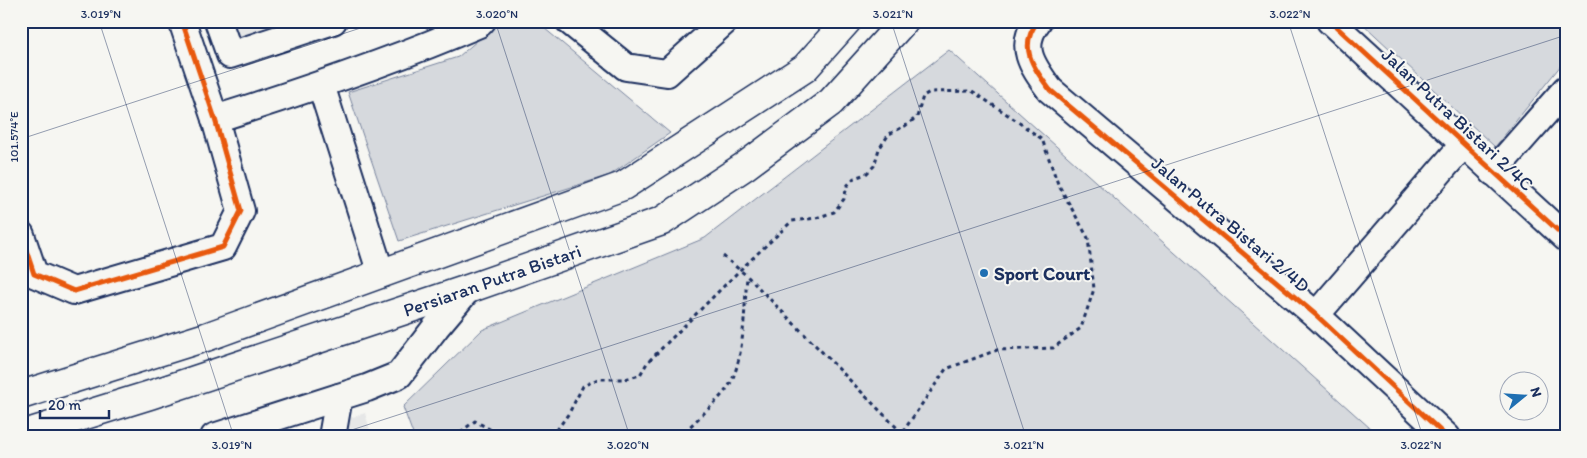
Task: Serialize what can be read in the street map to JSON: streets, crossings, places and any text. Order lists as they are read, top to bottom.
{
  "streets": {
    "main road": ["Persiaran Putra Bistari"],
    "street": ["Jalan Putra Bistari 2/4C", "Jalan Putra Bistari 2/4D"]
  },
  "places": ["Sport Court"],
  "scale_bar": "20 m",
  "north": "right",
  "coordinates": [
    "3.019°N",
    "3.020°N",
    "3.021°N",
    "3.022°N",
    "101.574°E"
  ]
}
